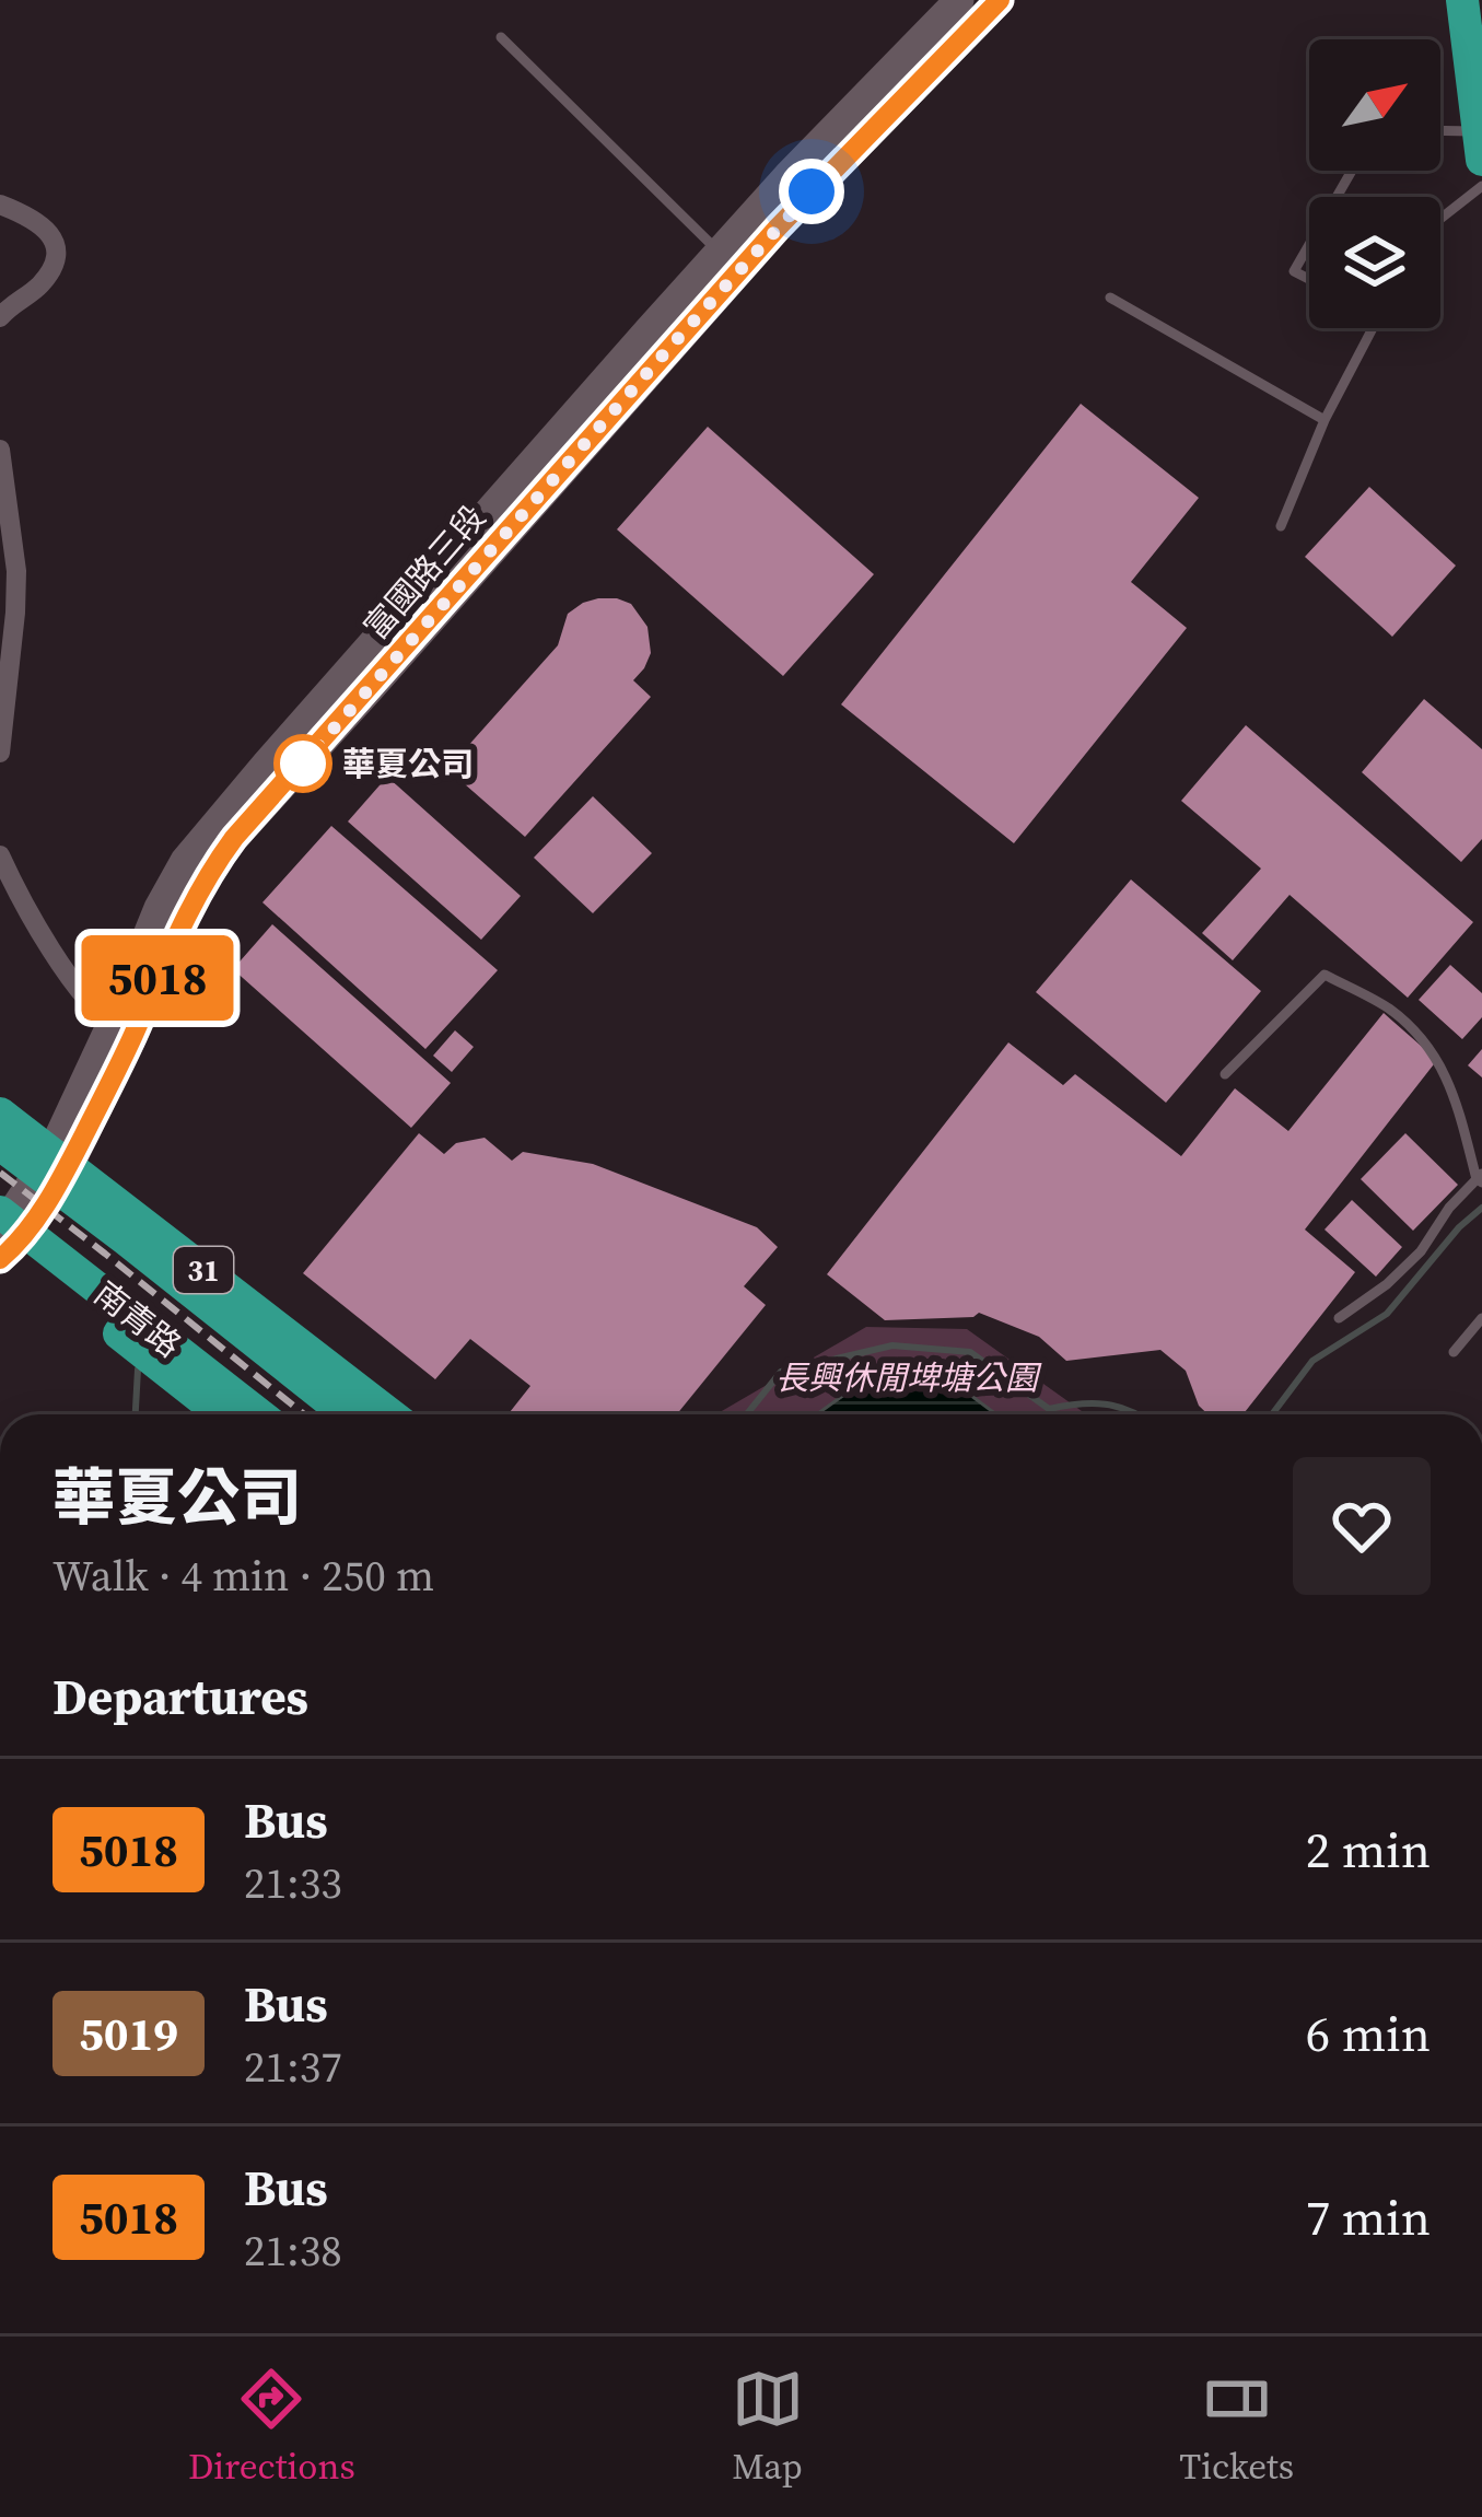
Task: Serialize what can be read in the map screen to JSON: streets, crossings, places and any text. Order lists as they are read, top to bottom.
{
  "streets": {
    "main road": ["31", "南青路"],
    "street": ["富國路三段"]
  },
  "crossings": [
    ["富國路三段", "31"],
    ["富國路三段", "南青路"],
    ["31", "南青路"]
  ],
  "parks": ["長興休閒埤塘公園"],
  "places": ["華夏公司"],
  "lines": ["bus line 5018"],
  "north": "top right",
  "page": {
    "on_map": "5018",
    "heading": [
      ["華夏公司", "Walk · 4 min · 250 m"],
      "Departures"
    ],
    "list": [
      {
        "mark": "5018",
        "name": "Bus",
        "note": "21:33",
        "value": "2 min"
      },
      {
        "mark": "5019",
        "name": "Bus",
        "note": "21:37",
        "value": "6 min"
      },
      {
        "mark": "5018",
        "name": "Bus",
        "note": "21:38",
        "value": "7 min"
      }
    ],
    "tabs": ["Directions", "Map", "Tickets"]
  }
}
